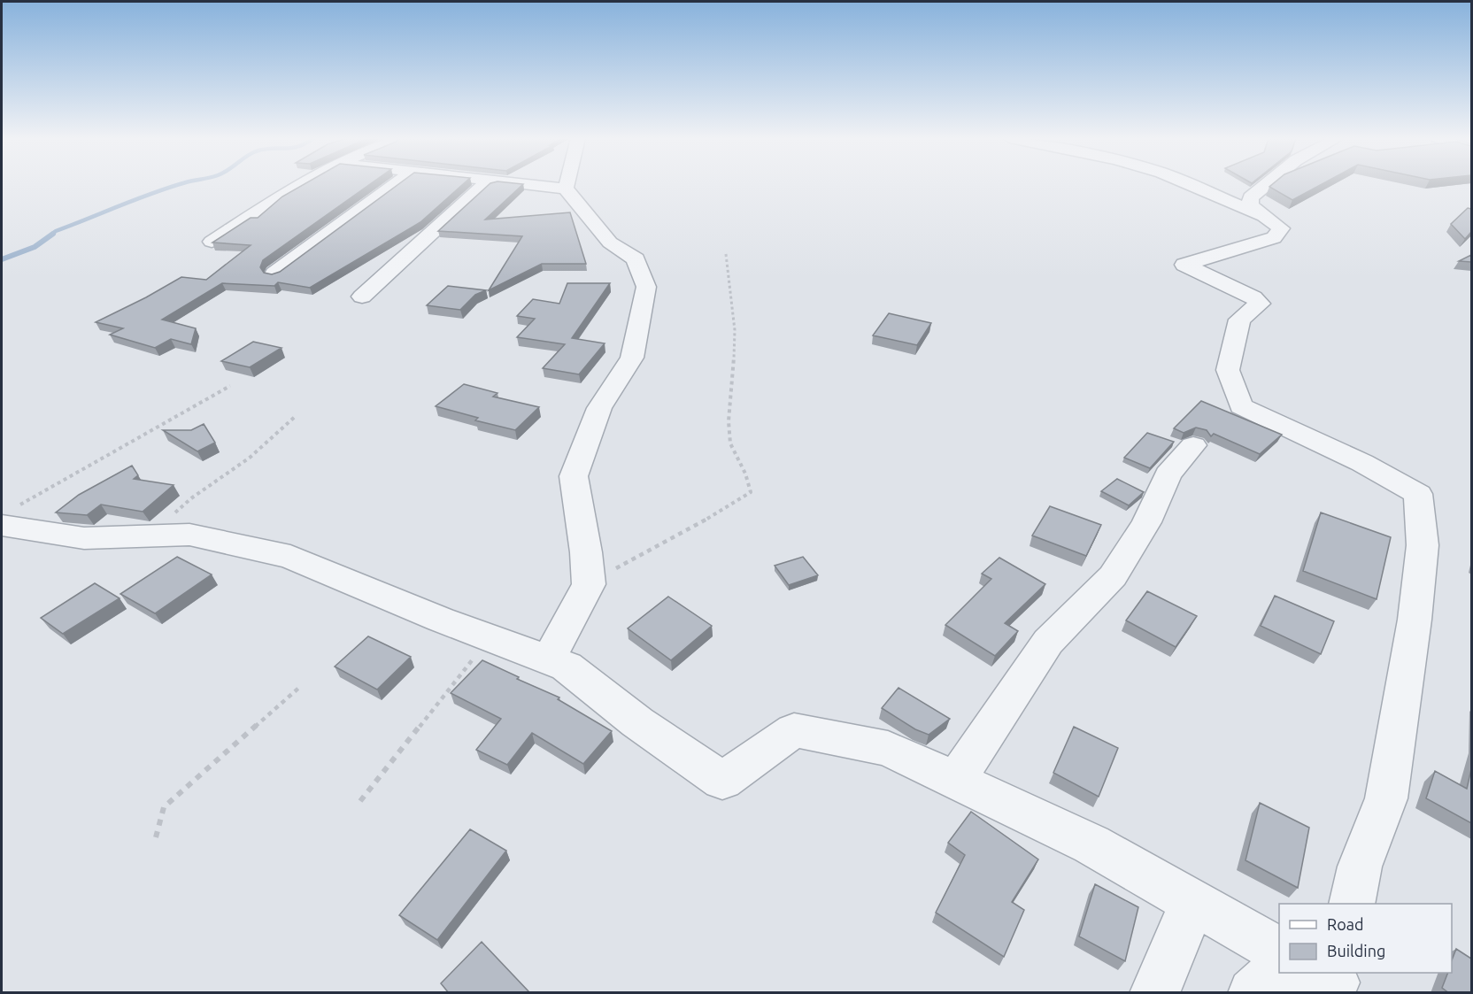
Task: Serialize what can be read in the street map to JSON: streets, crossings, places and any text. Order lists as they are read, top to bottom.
{
  "legend": ["Road", "Building"]
}
